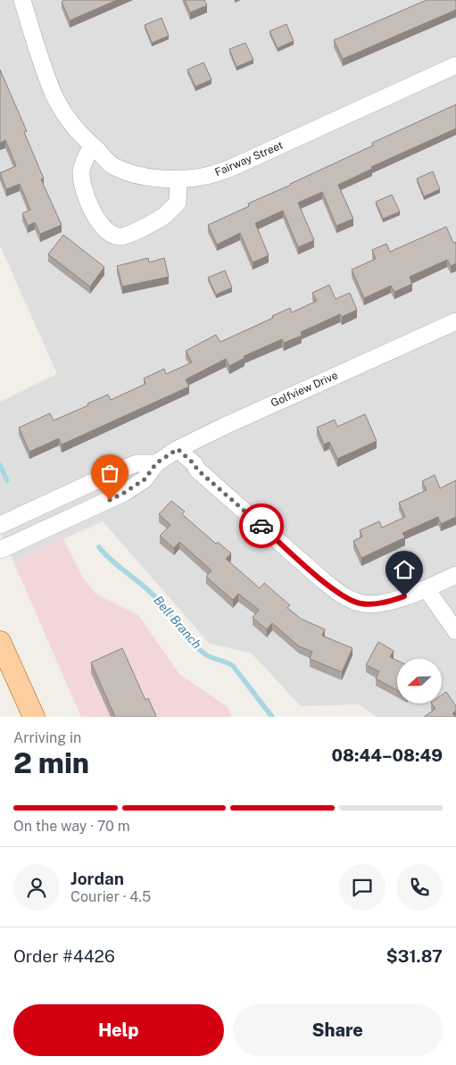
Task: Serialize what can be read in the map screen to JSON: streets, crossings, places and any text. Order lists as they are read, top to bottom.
{
  "streets": {
    "street": ["Fairway Street", "Golfview Drive"]
  },
  "water": ["Bell Branch"],
  "north": "left",
  "page": {
    "heading": ["2 min", "Arriving in", "08:44–08:49"],
    "panel": [
      "Jordan",
      "Courier · 4.5",
      "Order #4426",
      "$31.87"
    ],
    "bar": "On the way · 70 m",
    "buttons": ["Help", "Share"]
  }
}
